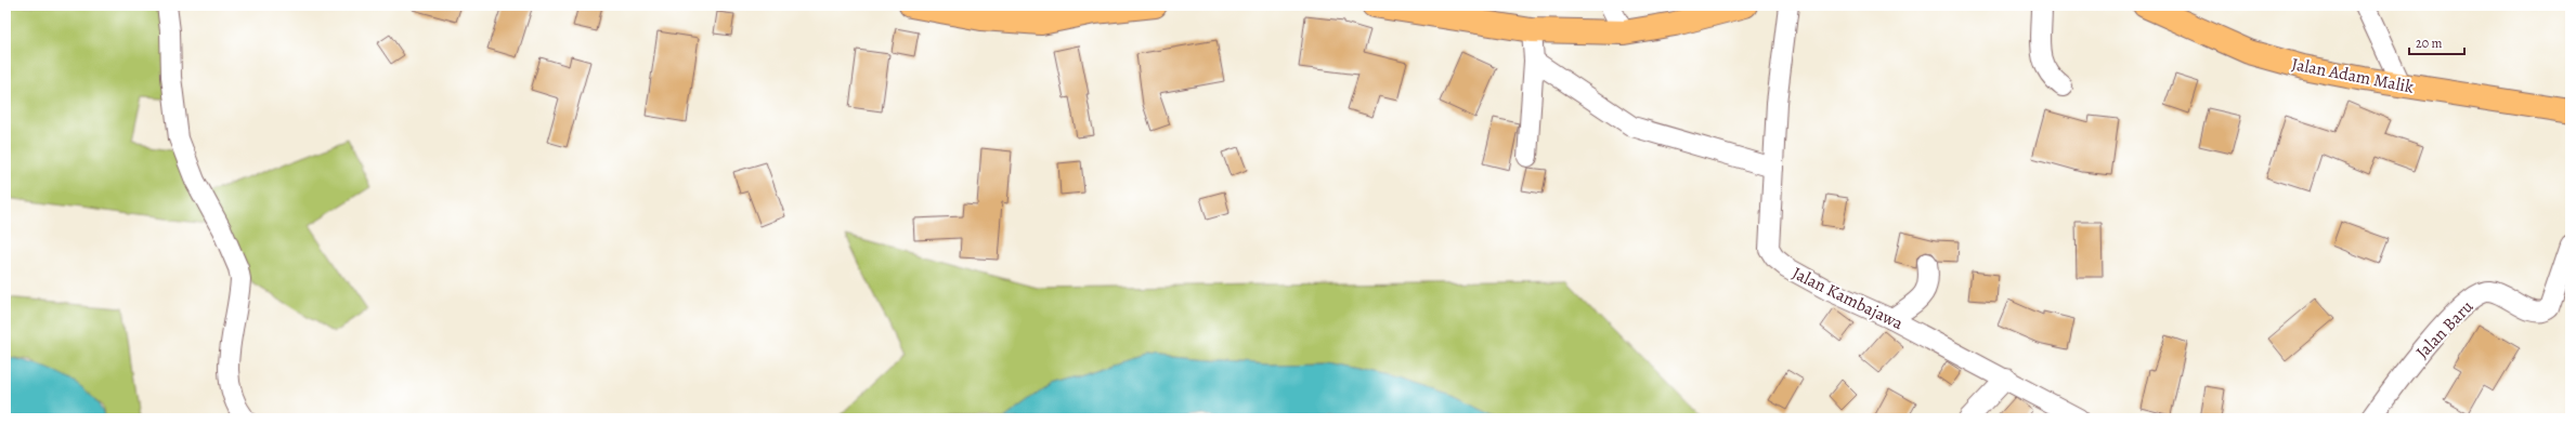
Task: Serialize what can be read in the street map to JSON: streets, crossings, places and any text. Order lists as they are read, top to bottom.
{
  "streets": {
    "highway": ["Jalan Adam Malik"],
    "street": ["Jalan Kambajawa", "Jalan Baru"]
  },
  "scale_bar": "20 m"
}
